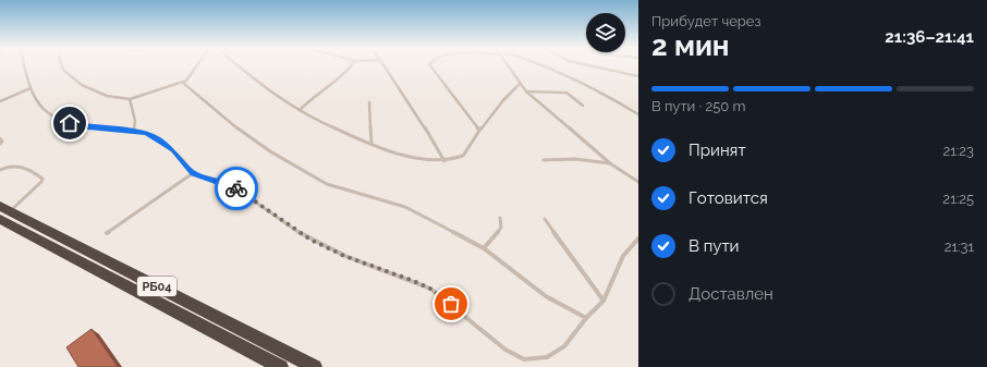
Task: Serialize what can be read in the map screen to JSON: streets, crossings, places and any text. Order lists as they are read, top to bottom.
{
  "streets": {
    "highway": ["РБ04"]
  },
  "page": {
    "heading": ["2 мин", "Прибудет через", "21:36–21:41"],
    "bar": "В пути · 250 m",
    "list": [
      ["Принят", "21:23"],
      ["Готовится", "21:25"],
      ["В пути", "21:31"],
      "Доставлен"
    ]
  }
}
